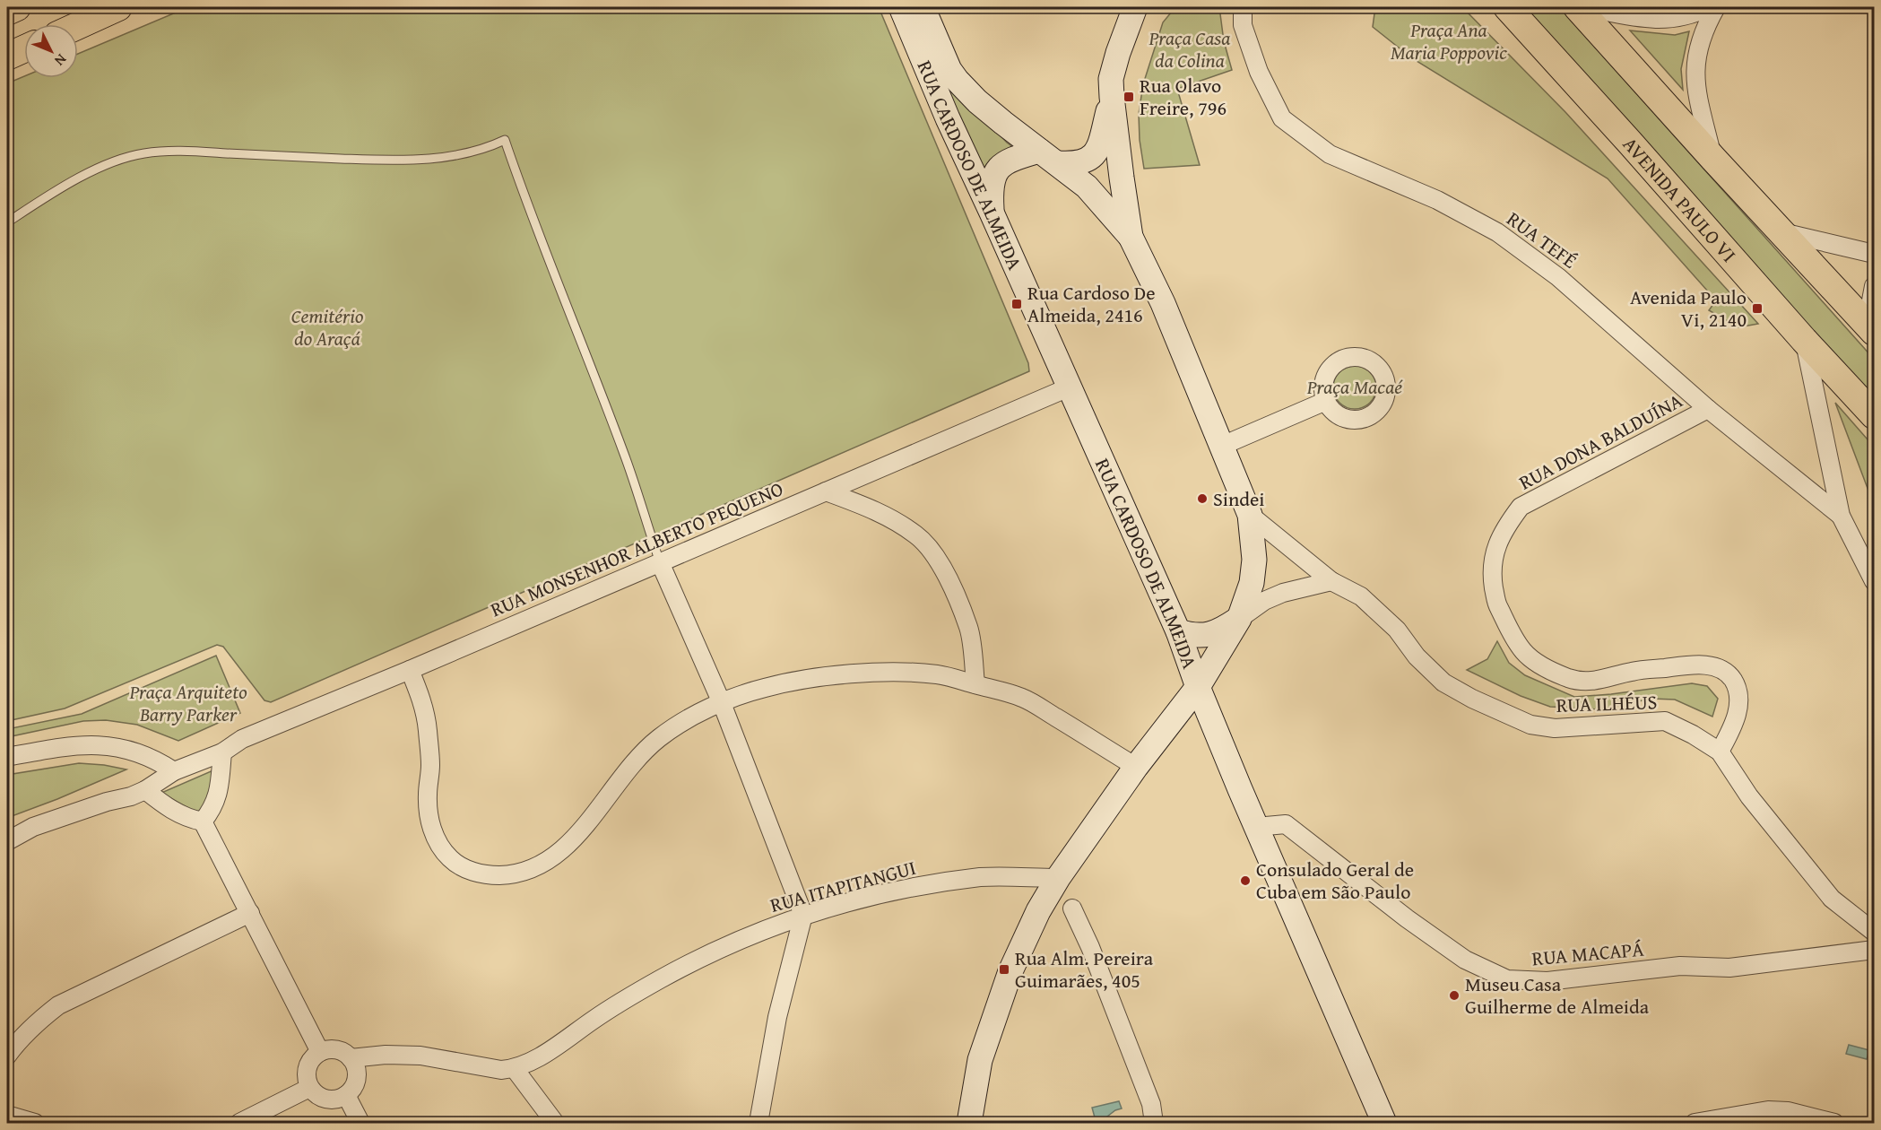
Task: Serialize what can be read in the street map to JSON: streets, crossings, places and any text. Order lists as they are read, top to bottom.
{
  "streets": {
    "main road": ["RUA CARDOSO DE ALMEIDA", "AVENIDA PAULO VI"],
    "street": [
      "RUA TEFÉ",
      "RUA DONA BALDUÍNA",
      "RUA MONSENHOR ALBERTO PEQUENO",
      "RUA ILHÉUS",
      "RUA ITAPITANGUI",
      "RUA MACAPÁ"
    ]
  },
  "crossings": [
    ["RUA CARDOSO DE ALMEIDA", "RUA MONSENHOR ALBERTO PEQUENO"],
    ["RUA CARDOSO DE ALMEIDA", "RUA MACAPÁ"],
    ["RUA TEFÉ", "RUA DONA BALDUÍNA"],
    ["RUA DONA BALDUÍNA", "RUA ILHÉUS"]
  ],
  "parks": [
    "Praça Ana Maria Poppovic",
    "Praça Casa da Colina",
    "Cemitério do Araçá",
    "Praça Macaé",
    "Praça Arquiteto Barry Parker"
  ],
  "places": {
    "transit": [
      "Rua Olavo Freire, 796",
      "Rua Cardoso De Almeida, 2416",
      "Avenida Paulo Vi, 2140",
      "Rua Alm. Pereira Guimarães, 405"
    ],
    "other": ["Sindei", "Consulado Geral de Cuba em São Paulo", "Museu Casa Guilherme de Almeida"]
  },
  "north": "bottom right"
}
